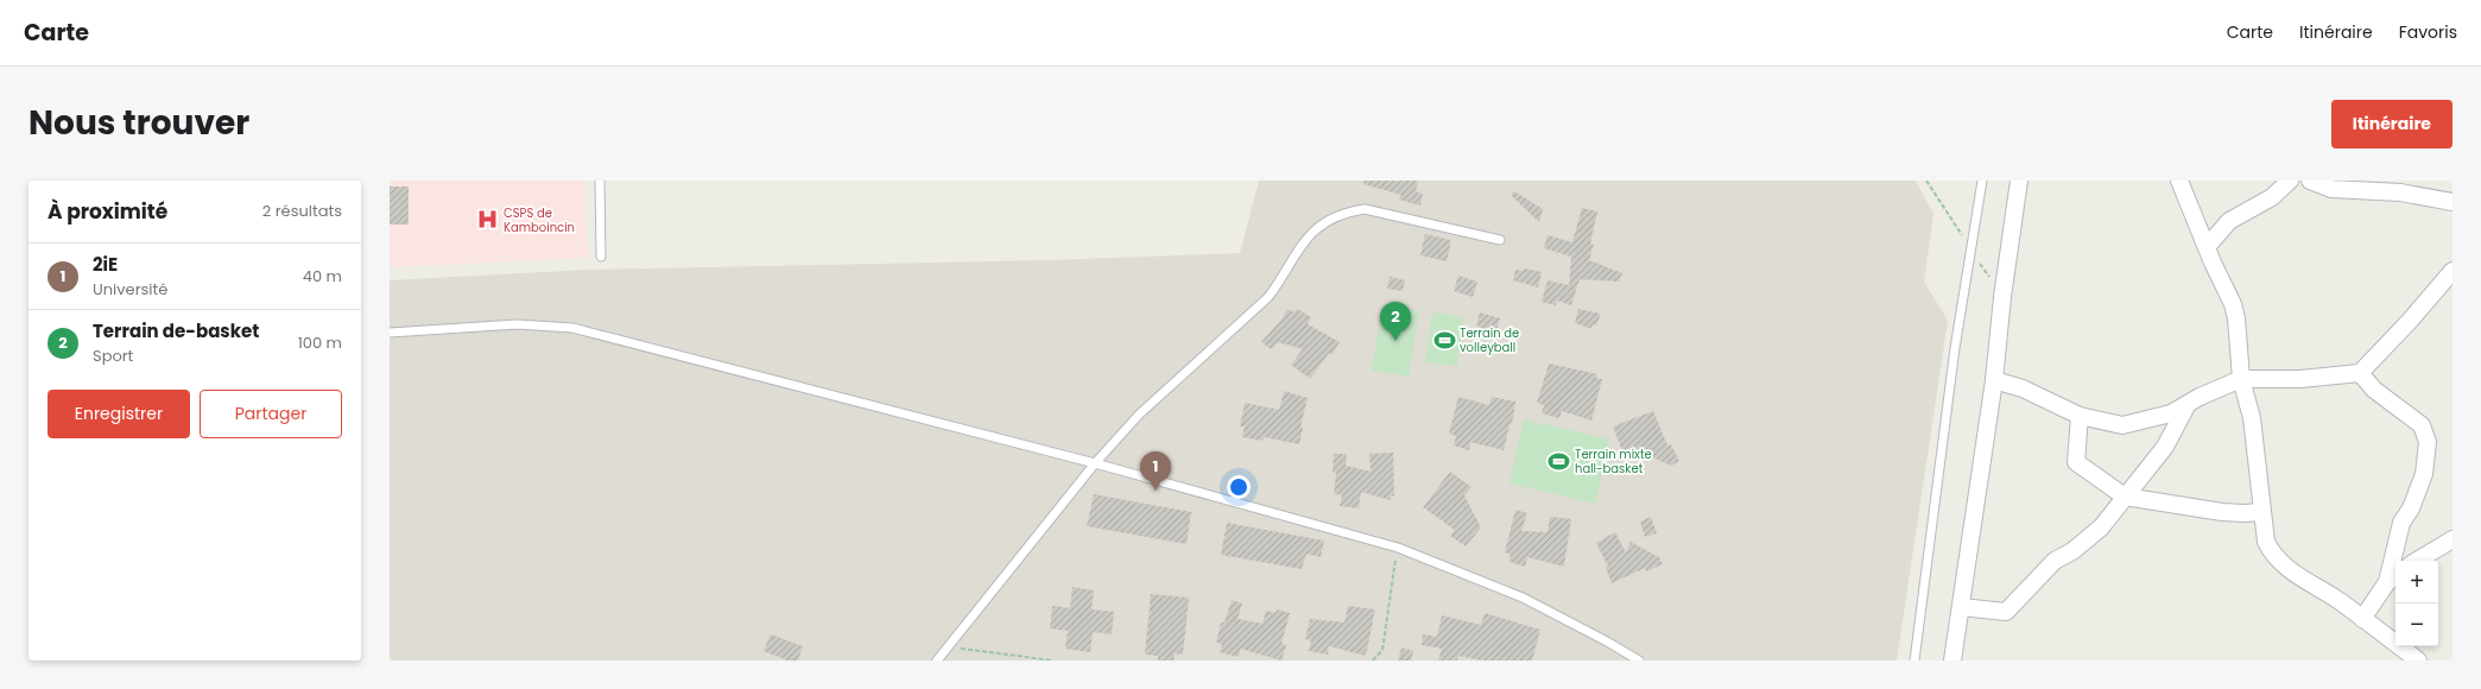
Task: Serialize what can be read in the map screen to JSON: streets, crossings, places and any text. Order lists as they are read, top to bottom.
{
  "places": {
    "hospital": ["CSPS de Kamboincin"],
    "sports": ["Terrain de volleyball", "Terrain mixte hall-basket"]
  },
  "page": {
    "header": "Carte",
    "nav": ["Carte", "Itinéraire", "Favoris"],
    "title": "Nous trouver",
    "buttons": [
      "Itinéraire",
      ["Enregistrer", "Partager"]
    ],
    "heading": ["À proximité", "2 résultats"],
    "list": [
      {
        "mark": "1",
        "name": "2iE",
        "note": "Université",
        "value": "40 m"
      },
      {
        "mark": "2",
        "name": "Terrain de-basket",
        "note": "Sport",
        "value": "100 m"
      }
    ],
    "pins": ["2", "1"],
    "map_buttons": ["+", "−"]
  }
}
